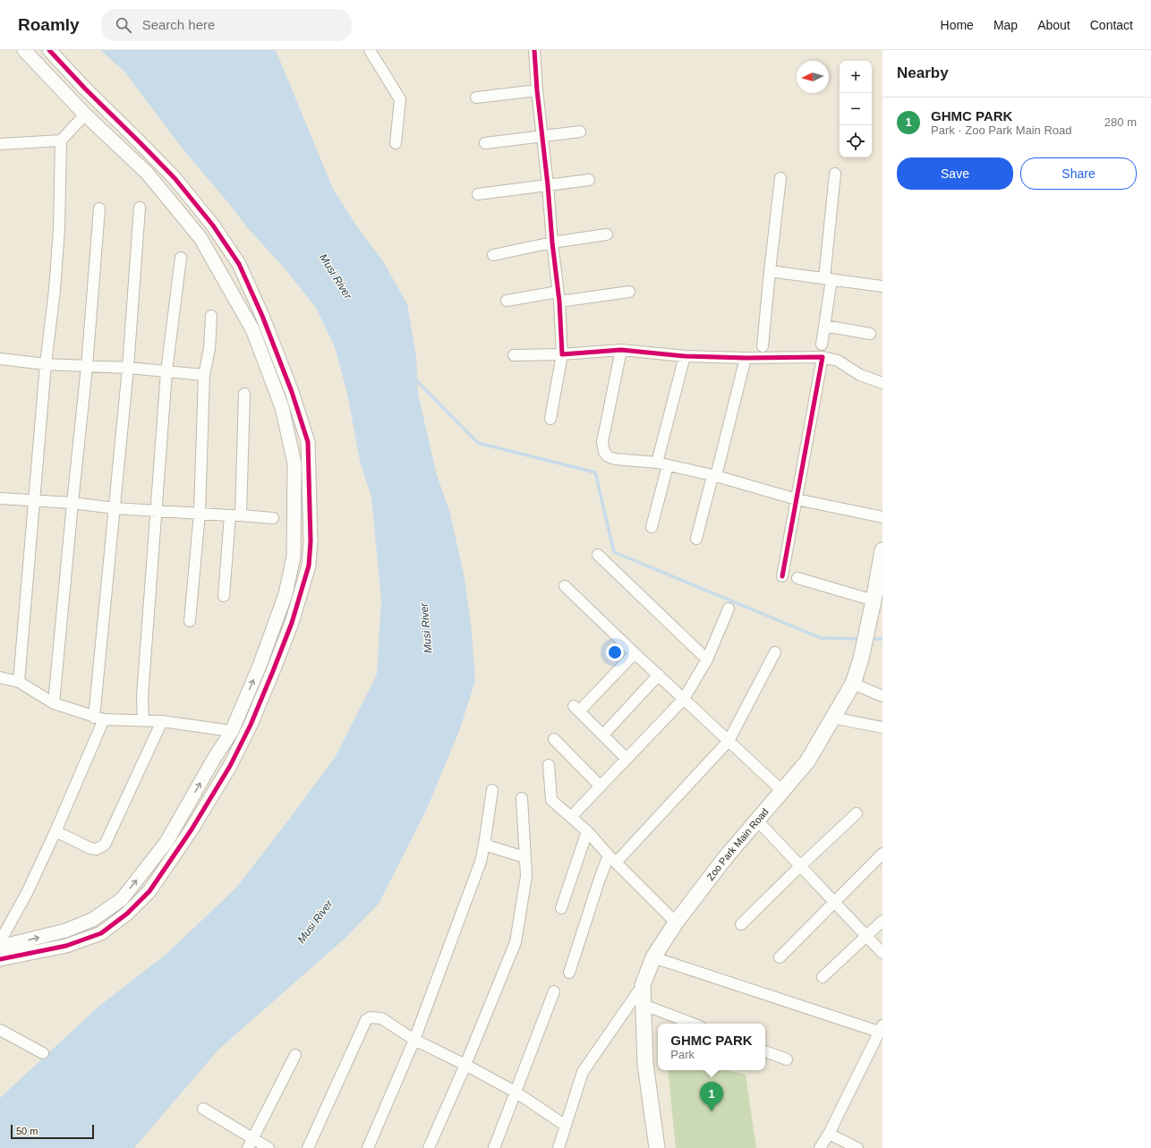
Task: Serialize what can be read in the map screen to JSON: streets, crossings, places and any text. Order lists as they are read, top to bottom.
{
  "streets": {
    "main road": ["Zoo Park Main Road"]
  },
  "water": ["Musi River"],
  "scale_bar": "50 m",
  "north": "left",
  "page": {
    "header": "Roamly",
    "search": "Search here",
    "nav": [
      "Home",
      "Map",
      "About",
      "Contact"
    ],
    "heading": "Nearby",
    "map_buttons": ["+", "−"],
    "list": [
      {
        "mark": "1",
        "name": "GHMC PARK",
        "note": "Park · Zoo Park Main Road",
        "value": "280 m"
      }
    ],
    "buttons": ["Save", "Share"],
    "popup": ["GHMC PARK", "Park"],
    "pins": "1",
    "scale": "50 m"
  }
}
